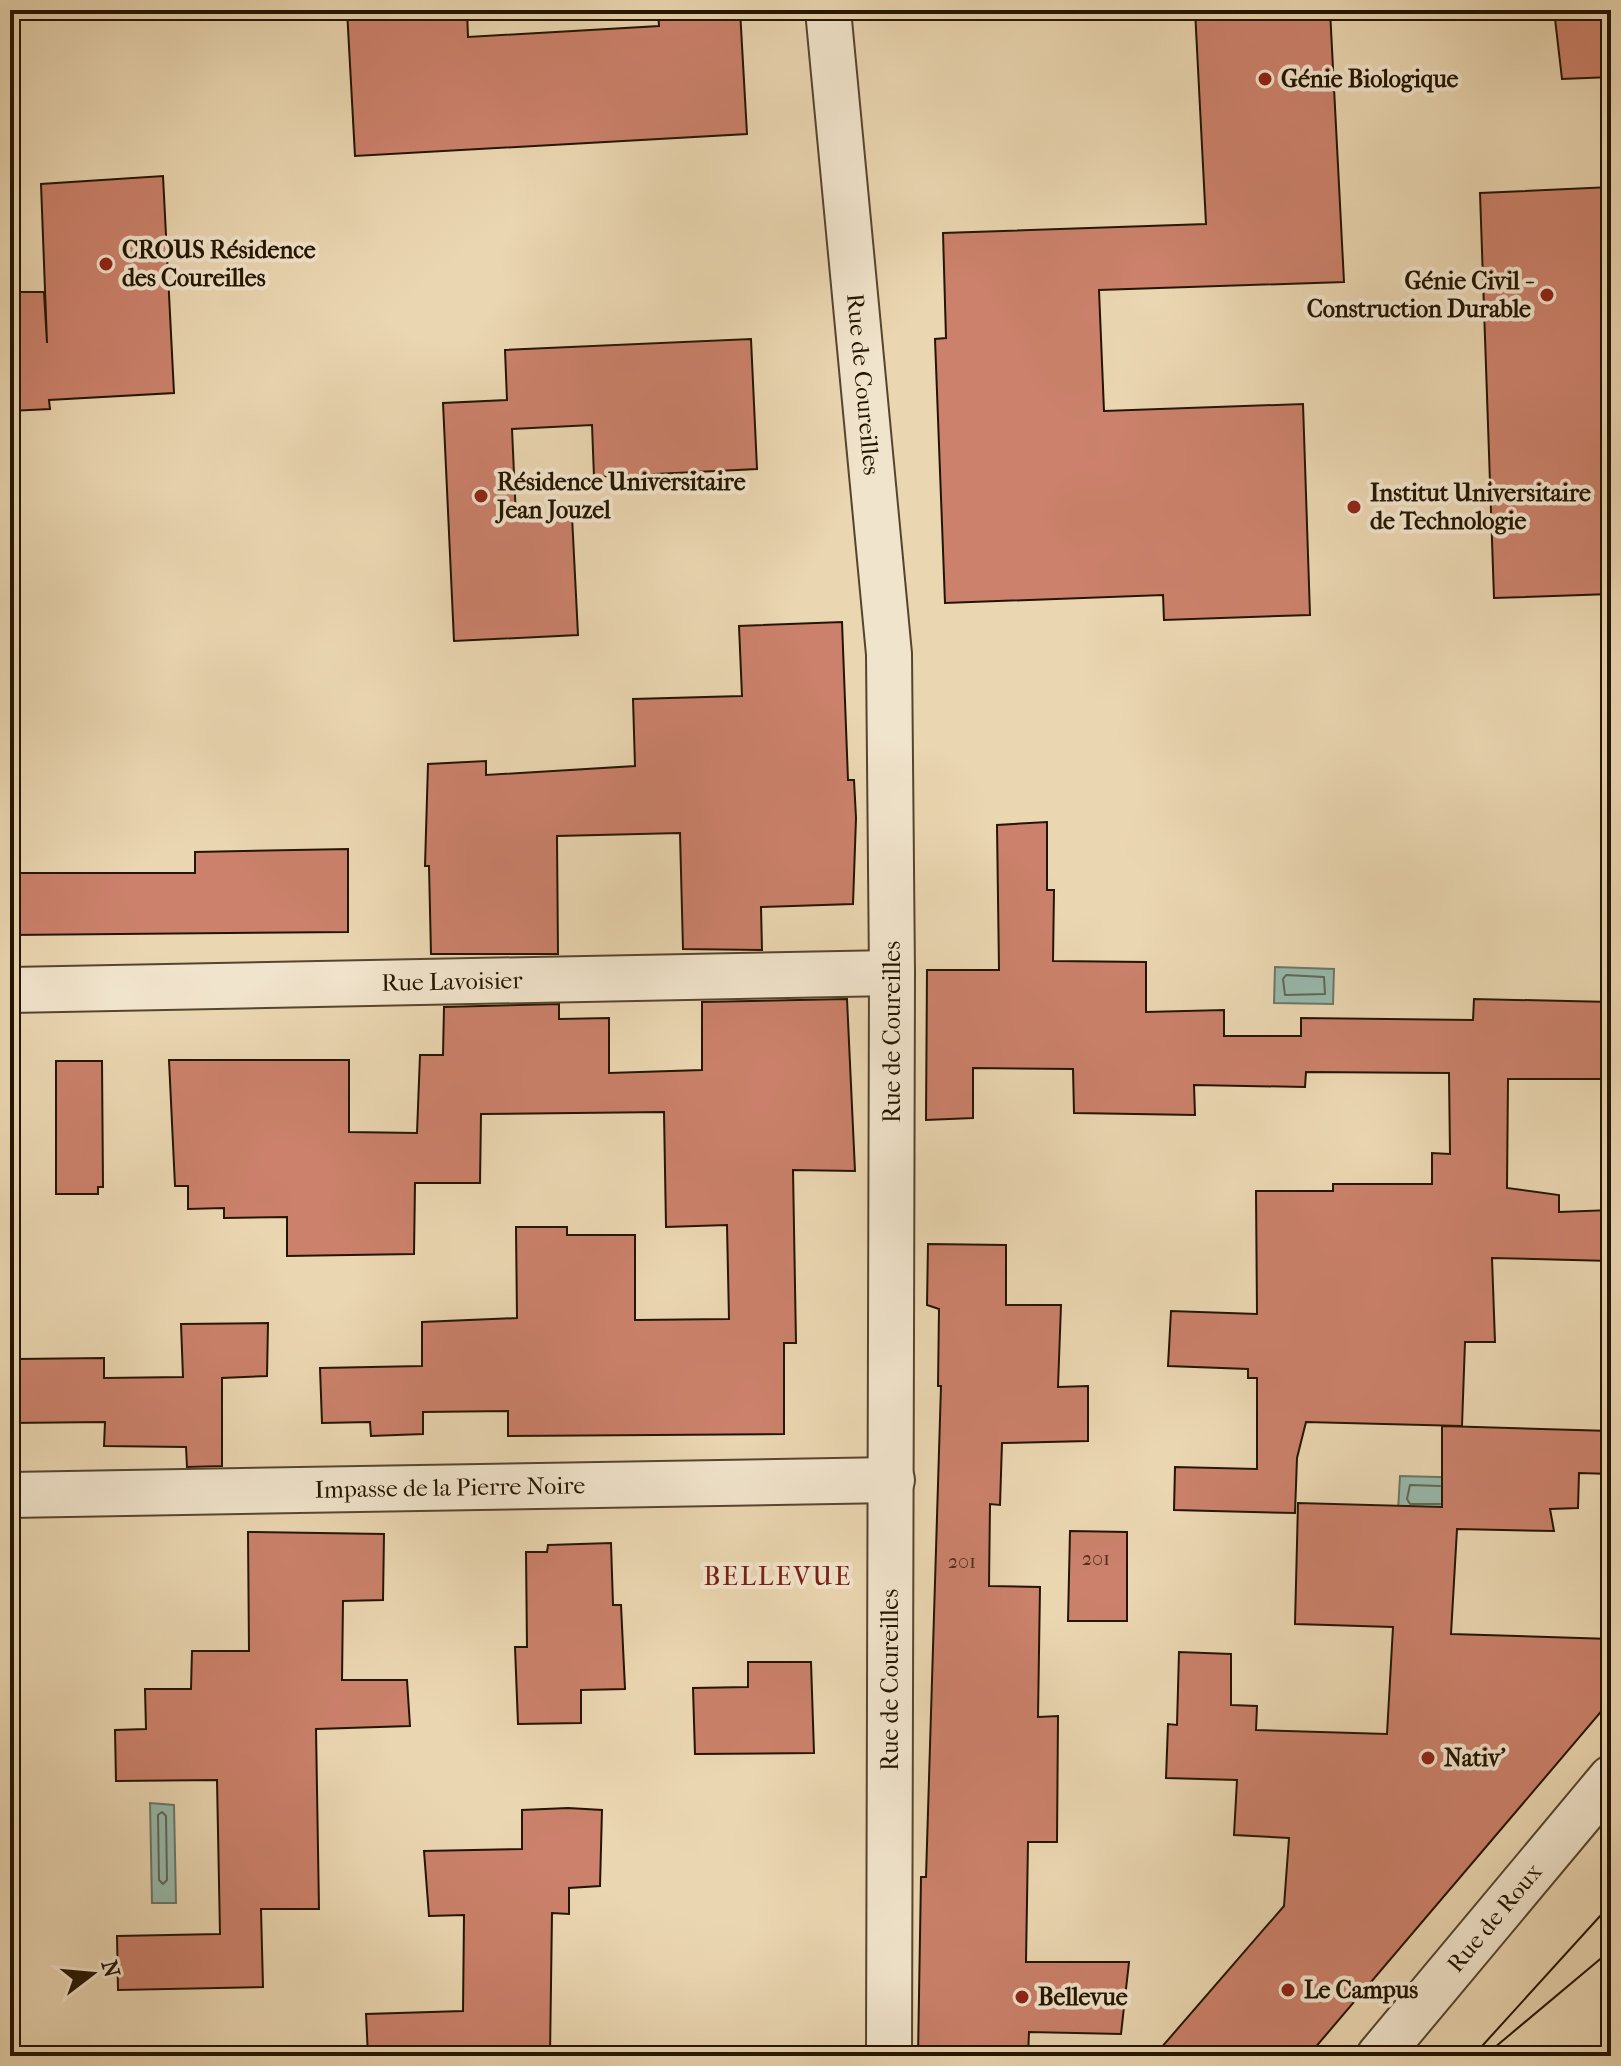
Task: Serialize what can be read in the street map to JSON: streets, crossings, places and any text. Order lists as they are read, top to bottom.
{
  "streets": {
    "street": [
      "Rue de Coureilles",
      "Rue Lavoisier",
      "Impasse de la Pierre Noire",
      "Rue de Roux"
    ]
  },
  "crossings": [
    ["Rue de Coureilles", "Rue Lavoisier"],
    ["Rue de Coureilles", "Impasse de la Pierre Noire"]
  ],
  "districts": ["BELLEVUE"],
  "places": [
    "Génie Biologique",
    "CROUS Résidence des Coureilles",
    "Génie Civil - Construction Durable",
    "Résidence Universitaire Jean Jouzel",
    "Institut Universitaire de Technologie",
    "Nativ'",
    "Le Campus",
    "Bellevue"
  ],
  "house_numbers": ["201", "201"],
  "north": "right"
}
